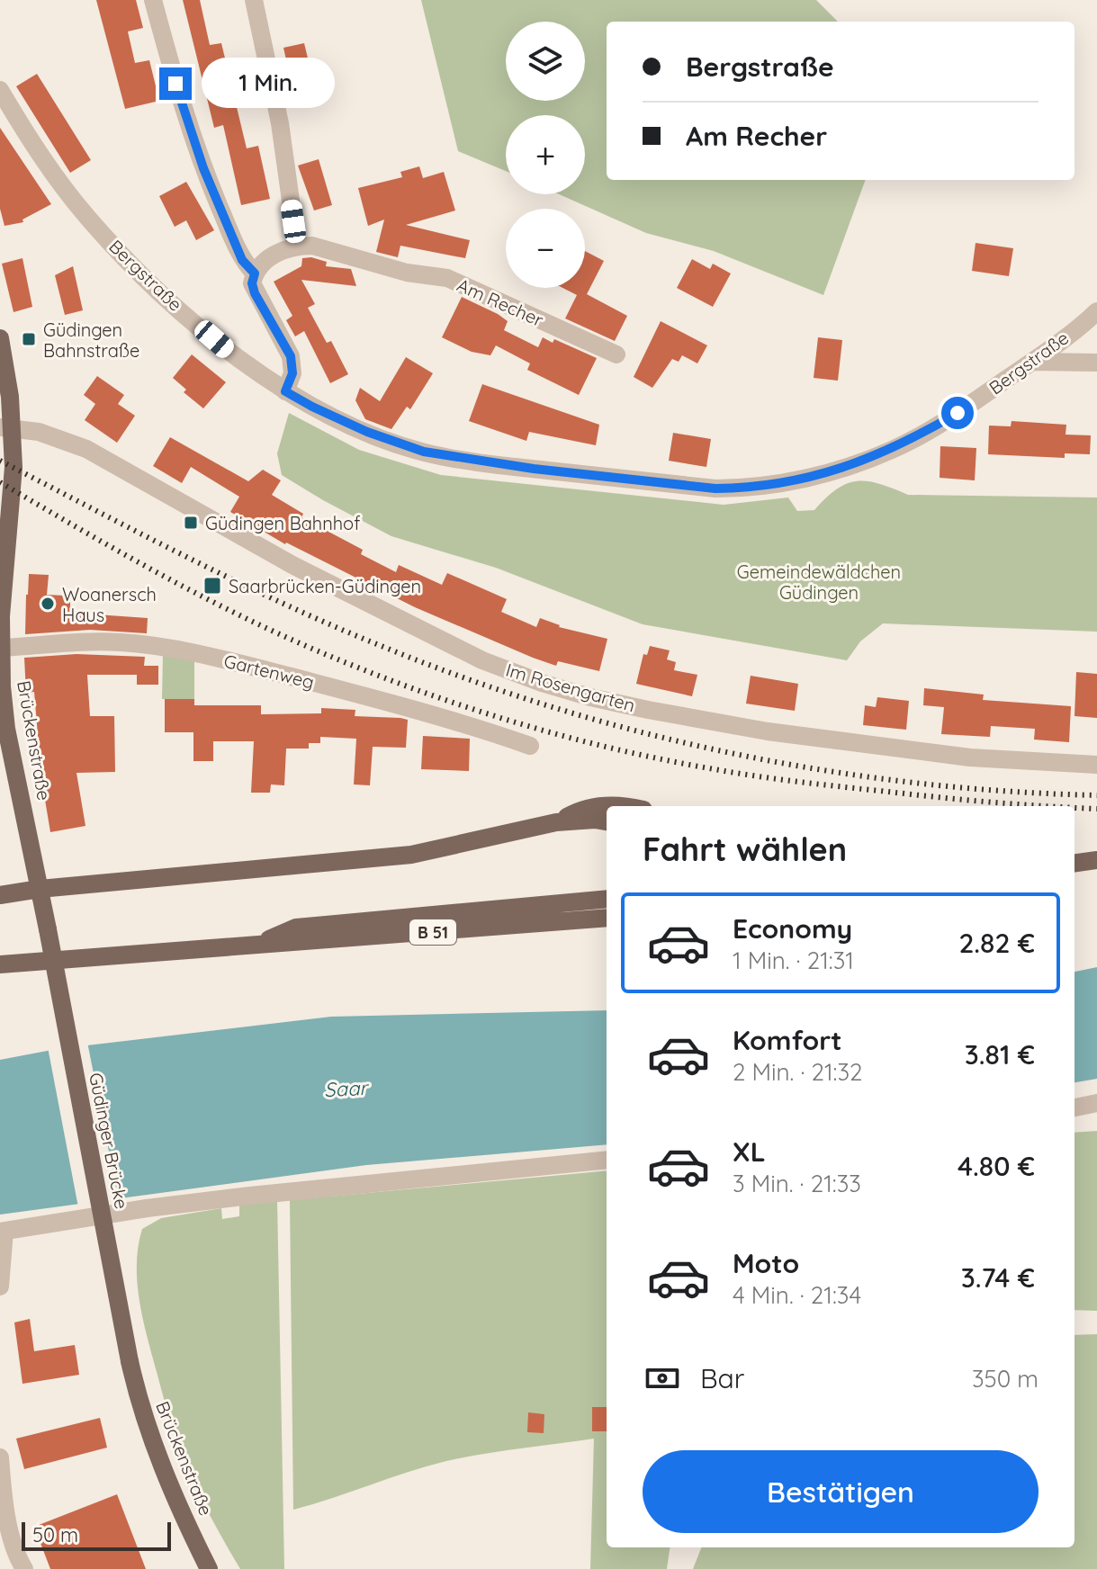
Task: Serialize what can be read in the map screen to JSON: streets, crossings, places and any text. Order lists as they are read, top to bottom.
{
  "streets": {
    "main road": ["Brückenstraße", "B 51", "Güdinger Brücke"],
    "street": [
      "Bergstraße",
      "Am Recher",
      "Gartenweg",
      "Im Rosengarten"
    ]
  },
  "crossings": [
    ["Gartenweg", "Brückenstraße"],
    ["Im Rosengarten", "Brückenstraße"],
    ["Brückenstraße", "Güdinger Brücke"]
  ],
  "water": ["Saar"],
  "parks": ["Gemeindewäldchen Güdingen"],
  "places": {
    "transit": ["Güdingen Bahnstraße", "Güdingen Bahnhof", "Saarbrücken-Güdingen"],
    "other": ["Woanersch Haus"]
  },
  "scale_bar": "50 m",
  "page": {
    "map_buttons": ["+", "−"],
    "banner": ["Bergstraße", "Am Recher"],
    "bubble": "1 Min.",
    "heading": "Fahrt wählen",
    "list": [
      {
        "name": "Economy",
        "note": "1 Min. · 21:31",
        "value": "2.82 €"
      },
      {
        "name": "Komfort",
        "note": "2 Min. · 21:32",
        "value": "3.81 €"
      },
      {
        "name": "XL",
        "note": "3 Min. · 21:33",
        "value": "4.80 €"
      },
      {
        "name": "Moto",
        "note": "4 Min. · 21:34",
        "value": "3.74 €"
      }
    ],
    "pay": ["Bar", "350 m"],
    "buttons": "Bestätigen",
    "scale": "50 m"
  }
}
